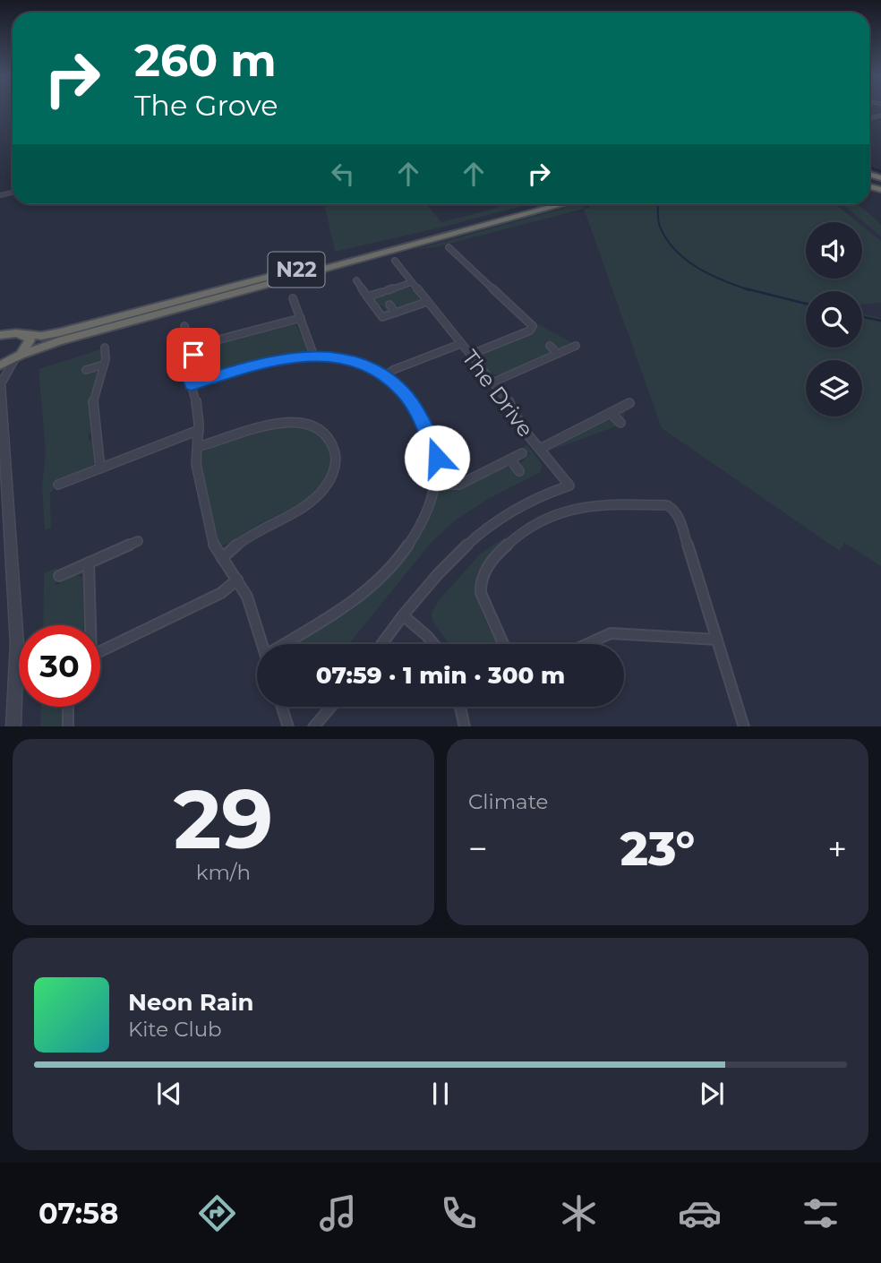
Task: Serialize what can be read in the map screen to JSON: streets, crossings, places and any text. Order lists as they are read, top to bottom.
{
  "streets": {
    "highway": ["N22"],
    "street": ["The Drive"]
  },
  "page": {
    "turn": ["260 m", "The Grove"],
    "limit": "30",
    "trip": "07:59 · 1 min · 300 m",
    "tile": [
      ["29", "km/h"],
      "Climate"
    ],
    "heat": ["−", "23°", "+"],
    "song": ["Neon Rain", "Kite Club"],
    "tabs": "07:58"
  }
}
